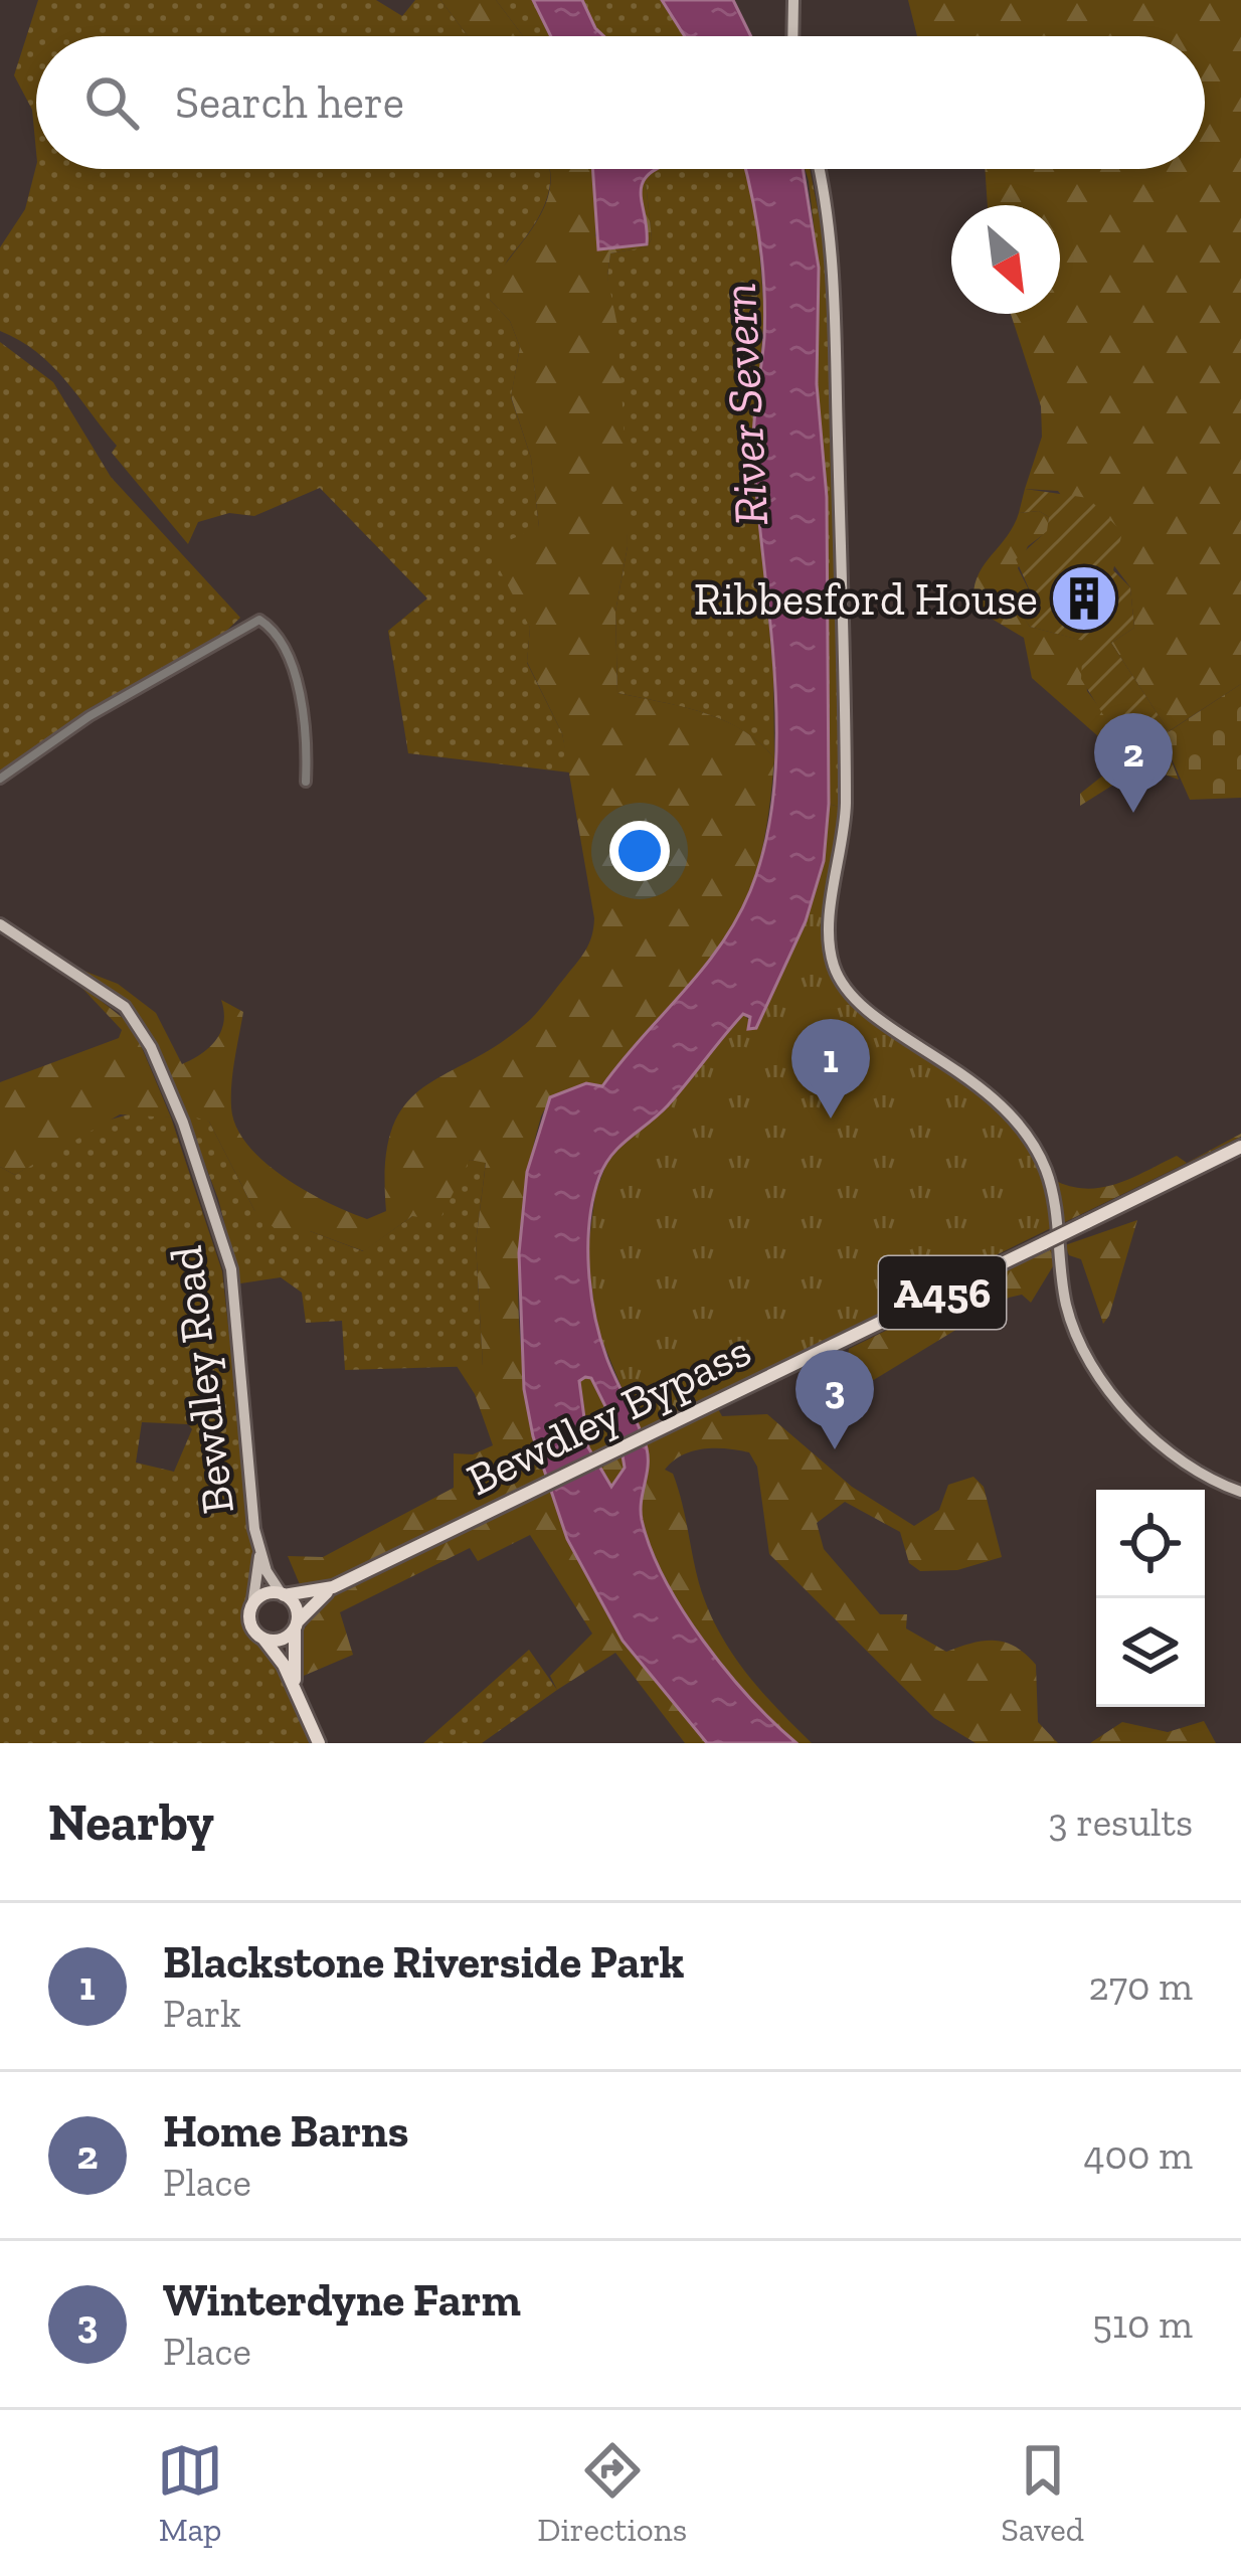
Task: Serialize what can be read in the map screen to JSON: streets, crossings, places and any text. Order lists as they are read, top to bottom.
{
  "streets": {
    "highway": ["A456", "Bewdley Bypass"],
    "main road": ["Bewdley Road"]
  },
  "crossings": [
    ["Bewdley Road", "Bewdley Bypass"]
  ],
  "water": ["River Severn"],
  "places": {
    "building": ["Ribbesford House"]
  },
  "north": "bottom right",
  "page": {
    "search": "Search here",
    "pins": ["2", "1", "3"],
    "heading": ["Nearby", "3 results"],
    "list": [
      {
        "mark": "1",
        "name": "Blackstone Riverside Park",
        "note": "Park",
        "value": "270 m"
      },
      {
        "mark": "2",
        "name": "Home Barns",
        "note": "Place",
        "value": "400 m"
      },
      {
        "mark": "3",
        "name": "Winterdyne Farm",
        "note": "Place",
        "value": "510 m"
      }
    ],
    "nav": ["Map", "Directions", "Saved"]
  }
}
